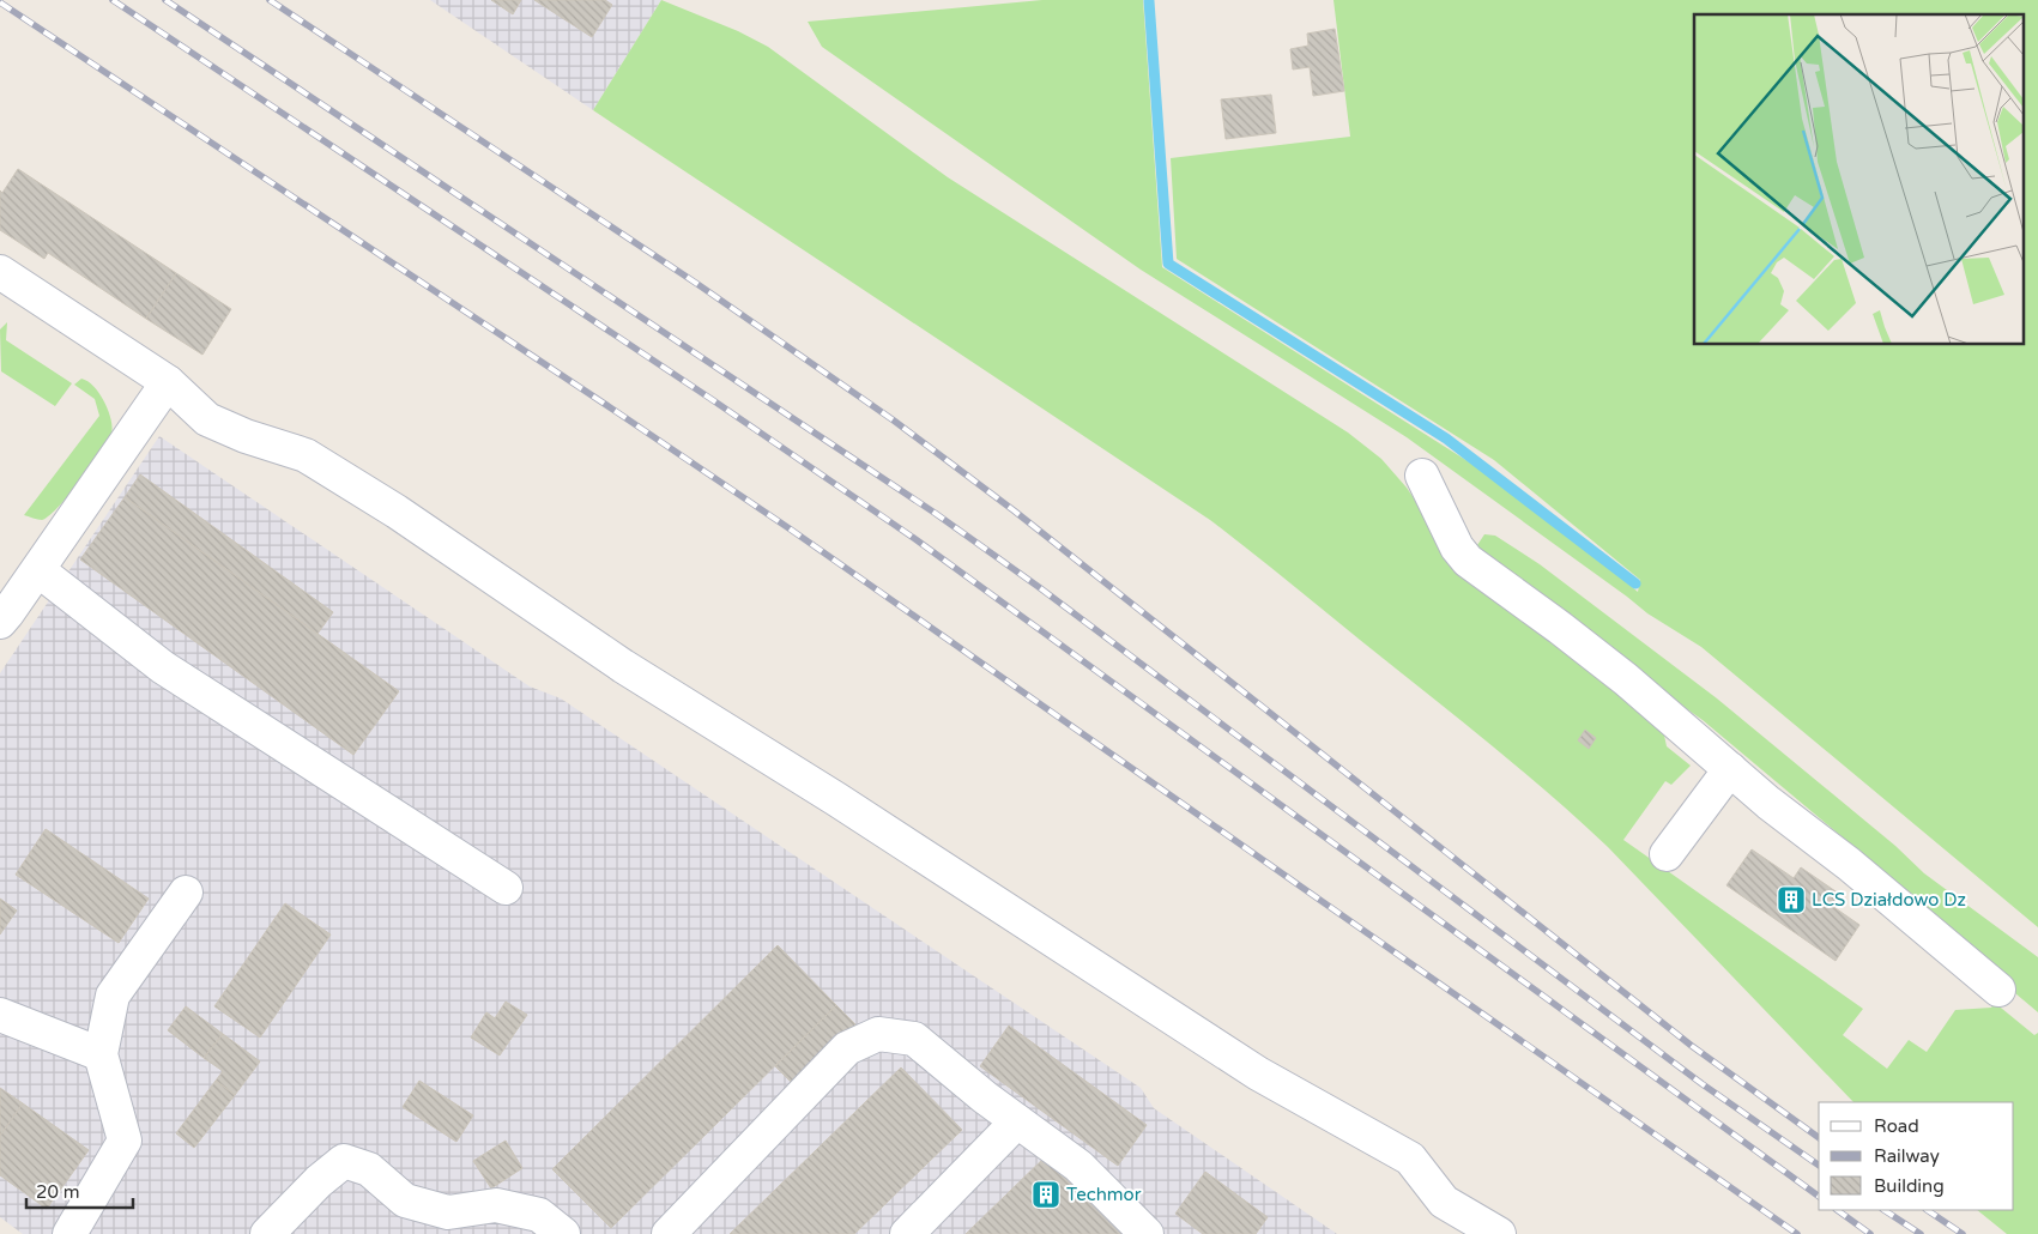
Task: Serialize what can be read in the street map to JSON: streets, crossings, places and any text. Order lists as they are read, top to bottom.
{
  "places": {
    "building": ["LCS Działdowo Dz", "Techmor"]
  },
  "legend": ["Road", "Railway", "Building"],
  "scale_bar": "20 m"
}
